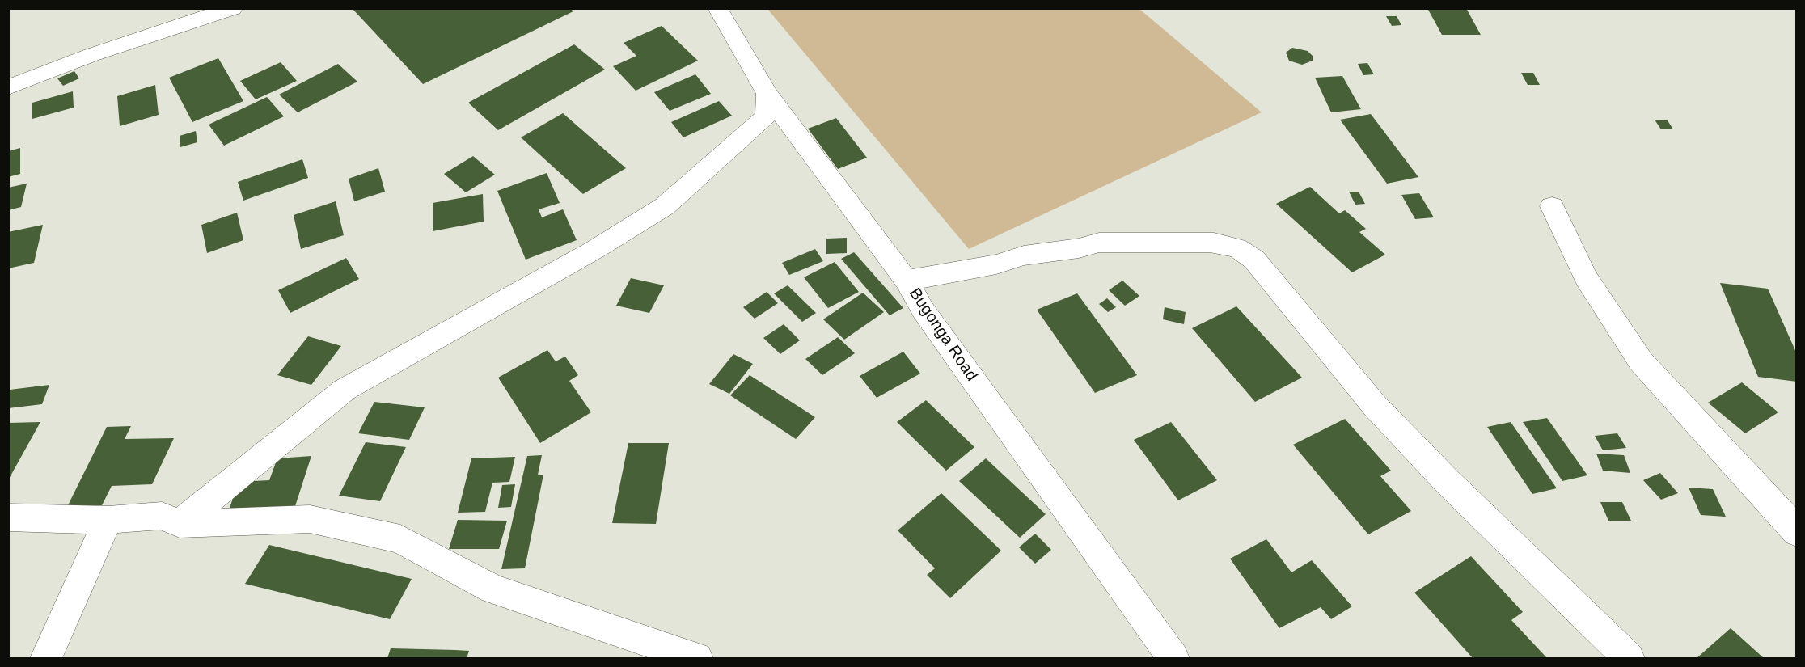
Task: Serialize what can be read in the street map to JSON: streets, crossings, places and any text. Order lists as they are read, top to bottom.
{
  "streets": {
    "street": ["Bugonga Road"]
  }
}
